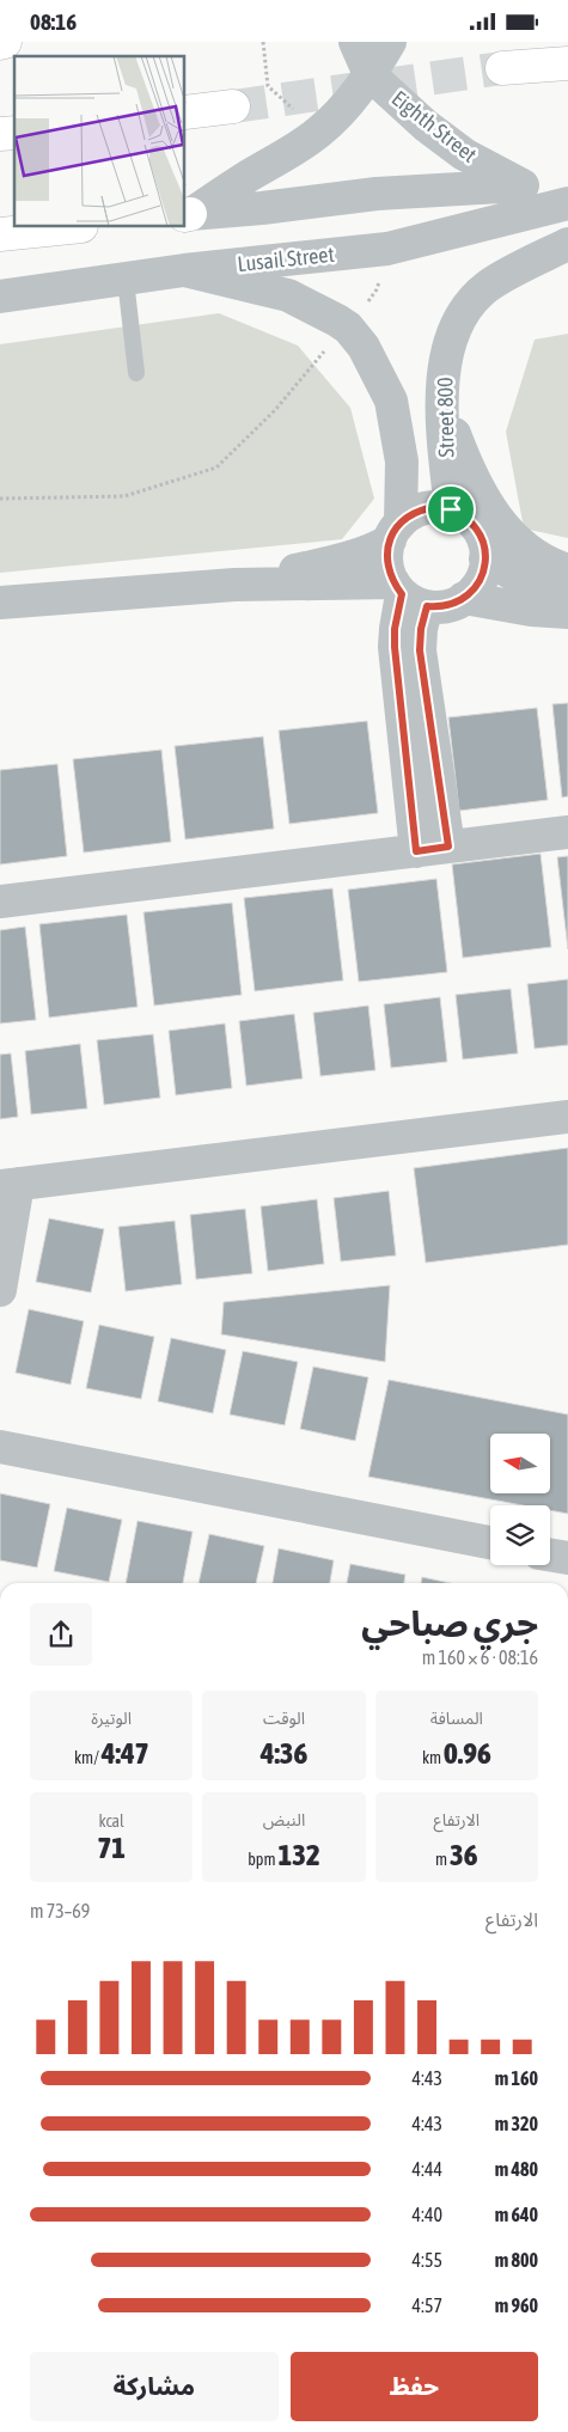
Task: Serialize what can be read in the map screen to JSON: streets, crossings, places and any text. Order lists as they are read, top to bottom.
{
  "streets": {
    "street": ["Eighth Street", "Lusail Street", "Street 800"]
  },
  "north": "left",
  "page": {
    "status": "08:16",
    "heading": ["جري صباحي", "08:16 · 6 × 160 m"],
    "stats": [
      ["المسافة", "0.96 km"],
      ["الوقت", "4:36"],
      ["الوتيرة", "4:47 /km"],
      ["الارتفاع", "36 m"],
      ["النبض", "132 bpm"],
      ["kcal", "71"]
    ],
    "chart": ["الارتفاع", "69–73 m"],
    "list": [
      {
        "name": "160 m",
        "note": "4:43"
      },
      {
        "name": "320 m",
        "note": "4:43"
      },
      {
        "name": "480 m",
        "note": "4:44"
      },
      {
        "name": "640 m",
        "note": "4:40"
      },
      {
        "name": "800 m",
        "note": "4:55"
      },
      {
        "name": "960 m",
        "note": "4:57"
      }
    ],
    "buttons": ["حفظ", "مشاركة"]
  }
}
